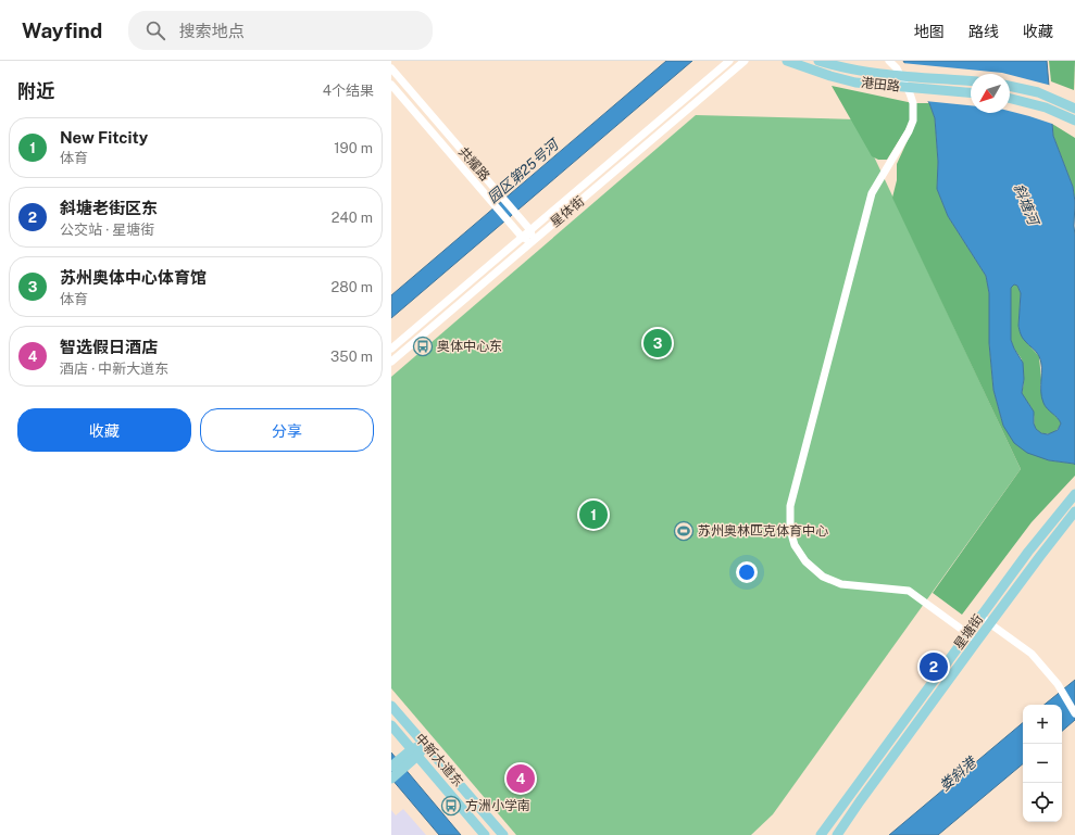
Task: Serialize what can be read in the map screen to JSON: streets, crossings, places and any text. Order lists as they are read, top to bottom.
{
  "streets": {
    "main road": ["港田路", "星塘街", "中新大道东"],
    "street": ["共耀路", "星体街"]
  },
  "crossings": [
    ["共耀路", "星体街"]
  ],
  "water": ["园区第25号河", "斜塘河", "娄斜港"],
  "places": {
    "bus stop": ["奥体中心东", "方洲小学南"],
    "sports": ["苏州奥林匹克体育中心"]
  },
  "north": "bottom left",
  "page": {
    "header": "Wayfind",
    "search": "搜索地点",
    "nav": ["地图", "路线", "收藏"],
    "heading": ["附近", "4个结果"],
    "list": [
      {
        "mark": "1",
        "name": "New Fitcity",
        "note": "体育",
        "value": "190 m"
      },
      {
        "mark": "2",
        "name": "斜塘老街区东",
        "note": "公交站 · 星塘街",
        "value": "240 m"
      },
      {
        "mark": "3",
        "name": "苏州奥体中心体育馆",
        "note": "体育",
        "value": "280 m"
      },
      {
        "mark": "4",
        "name": "智选假日酒店",
        "note": "酒店 · 中新大道东",
        "value": "350 m"
      }
    ],
    "pins": [
      "3",
      "1",
      "2",
      "4"
    ],
    "buttons": ["收藏", "分享"],
    "map_buttons": ["+", "−"]
  }
}
